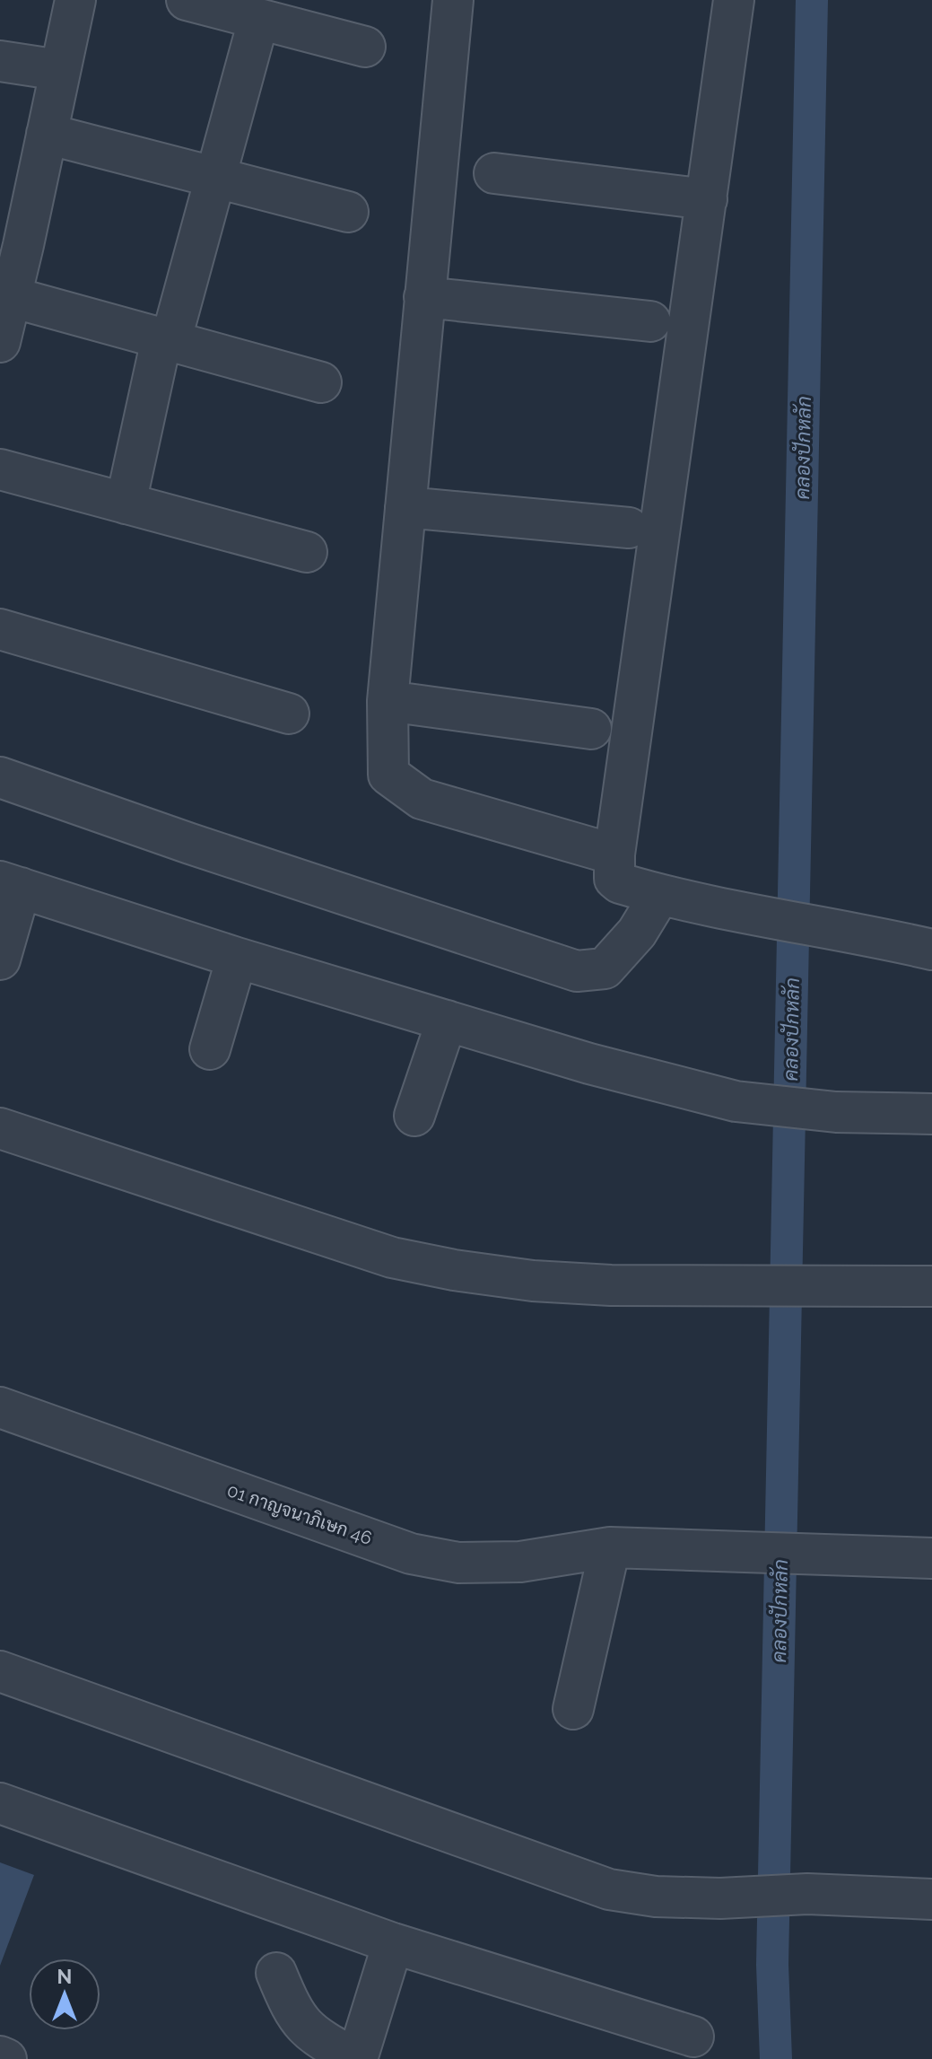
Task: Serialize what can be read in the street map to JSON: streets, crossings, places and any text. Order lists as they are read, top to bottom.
{
  "streets": {
    "street": ["01 กาญจนาภิเษก 46"]
  },
  "water": ["คลองปักหลัก"],
  "north": "top"
}
